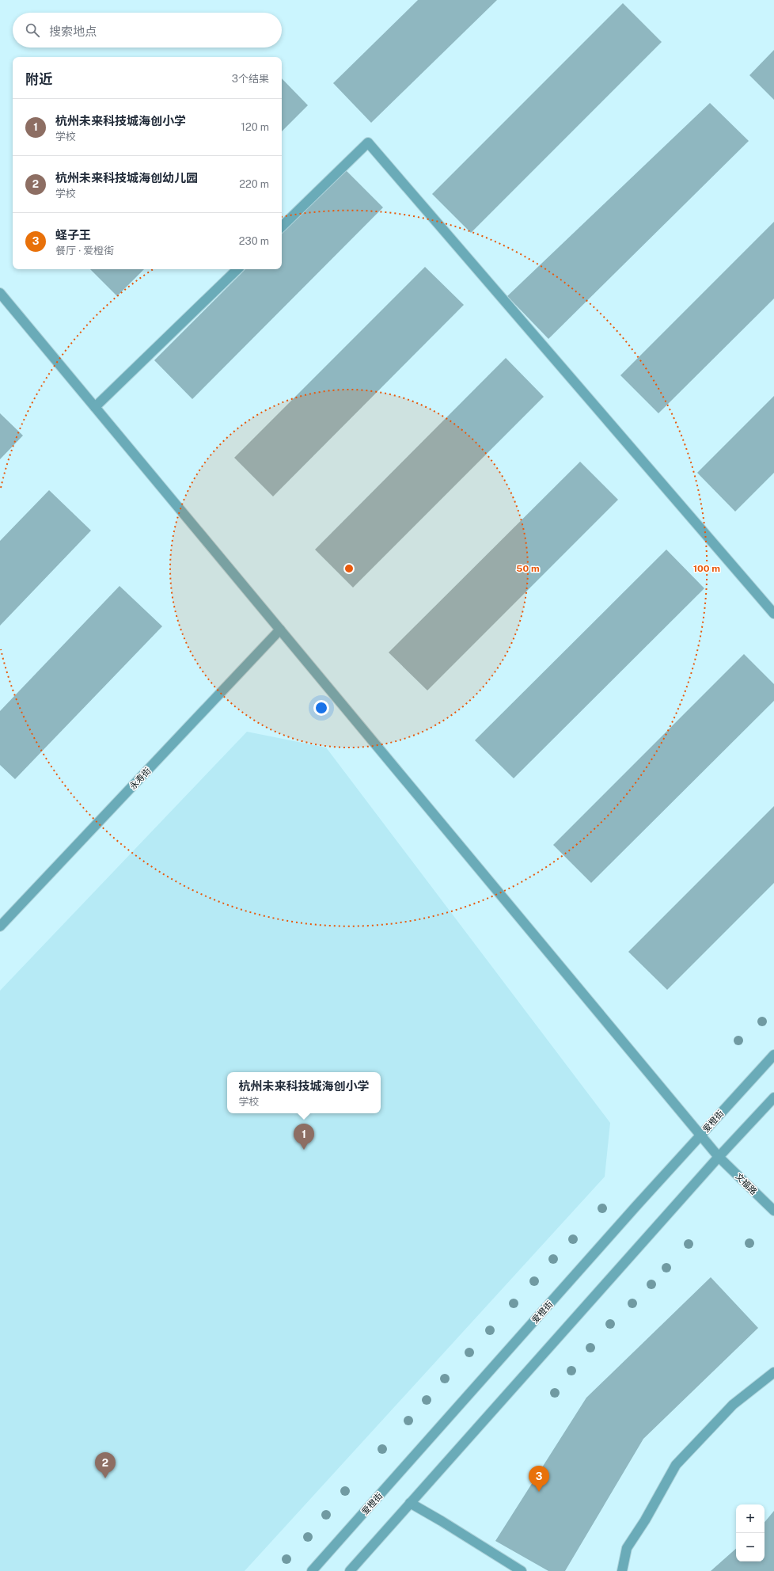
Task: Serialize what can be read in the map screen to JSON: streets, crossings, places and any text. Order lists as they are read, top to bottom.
{
  "streets": {
    "street": ["永寿街", "爱橙街", "文福路"]
  },
  "crossings": [
    ["永寿街", "文福路"],
    ["爱橙街", "文福路"]
  ],
  "page": {
    "search": "搜索地点",
    "heading": ["附近", "3个结果"],
    "list": [
      {
        "mark": "1",
        "name": "杭州未来科技城海创小学",
        "note": "学校",
        "value": "120 m"
      },
      {
        "mark": "2",
        "name": "杭州未来科技城海创幼儿园",
        "note": "学校",
        "value": "220 m"
      },
      {
        "mark": "3",
        "name": "蛏子王",
        "note": "餐厅 · 爱橙街",
        "value": "230 m"
      }
    ],
    "popup": ["杭州未来科技城海创小学", "学校"],
    "pins": ["1", "2", "3"],
    "map_buttons": ["+", "−"]
  },
  "rings": ["50 m", "100 m"]
}
